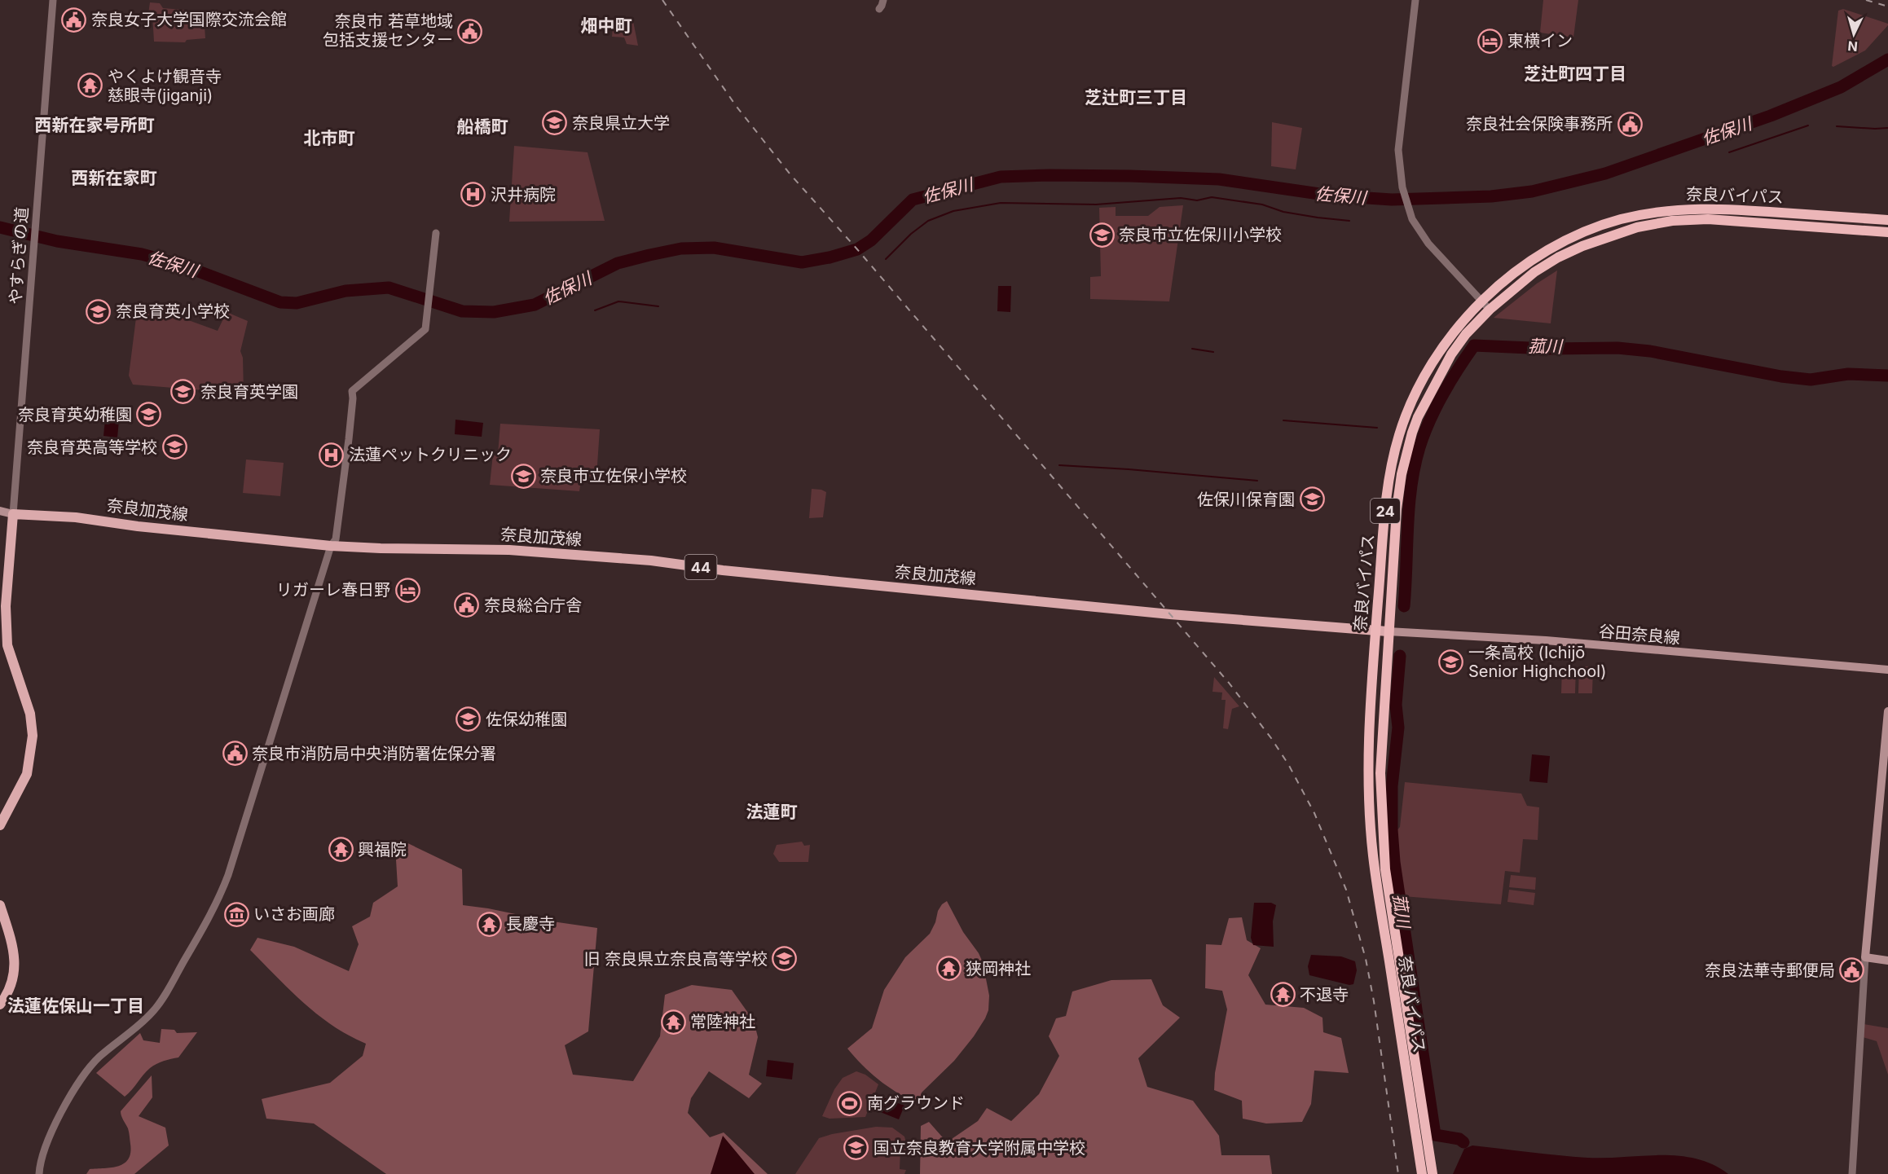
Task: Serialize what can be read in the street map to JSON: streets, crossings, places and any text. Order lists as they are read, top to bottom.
{
  "streets": {
    "highway": ["奈良バイパス", "24"],
    "main road": ["奈良加茂線", "44", "谷田奈良線"],
    "street": ["やすらぎの道"]
  },
  "crossings": [
    ["奈良バイパス", "奈良加茂線"],
    ["奈良バイパス", "谷田奈良線"],
    ["やすらぎの道", "奈良加茂線"],
    ["奈良加茂線", "谷田奈良線"]
  ],
  "districts": [
    "畑中町",
    "芝辻町四丁目",
    "芝辻町三丁目",
    "西新在家号所町",
    "船橋町",
    "北市町",
    "西新在家町",
    "法蓮町",
    "法蓮佐保山一丁目"
  ],
  "water": ["佐保川", "菰川"],
  "places": {
    "public building": [
      "奈良女子大学国際交流会館",
      "奈良市 若草地域 包括支援センター",
      "奈良社会保険事務所",
      "奈良総合庁舎",
      "奈良市消防局中央消防署佐保分署",
      "奈良法華寺郵便局"
    ],
    "hotel": ["東横イン", "リガーレ春日野"],
    "temple": [
      "やくよけ観音寺 慈眼寺(jiganji)",
      "興福院",
      "長慶寺",
      "狭岡神社",
      "不退寺",
      "常陸神社"
    ],
    "school or university": [
      "奈良県立大学",
      "奈良市立佐保川小学校",
      "奈良育英小学校",
      "奈良育英学園",
      "奈良育英幼稚園",
      "奈良育英高等学校",
      "奈良市立佐保小学校",
      "佐保川保育園",
      "一条高校 (Ichijō Senior Highchool)",
      "佐保幼稚園",
      "旧 奈良県立奈良高等学校",
      "国立奈良教育大学附属中学校"
    ],
    "hospital": ["沢井病院", "法蓮ペットクリニック"],
    "museum": ["いさお画廊"],
    "sports": ["南グラウンド"]
  },
  "north": "bottom"
}
